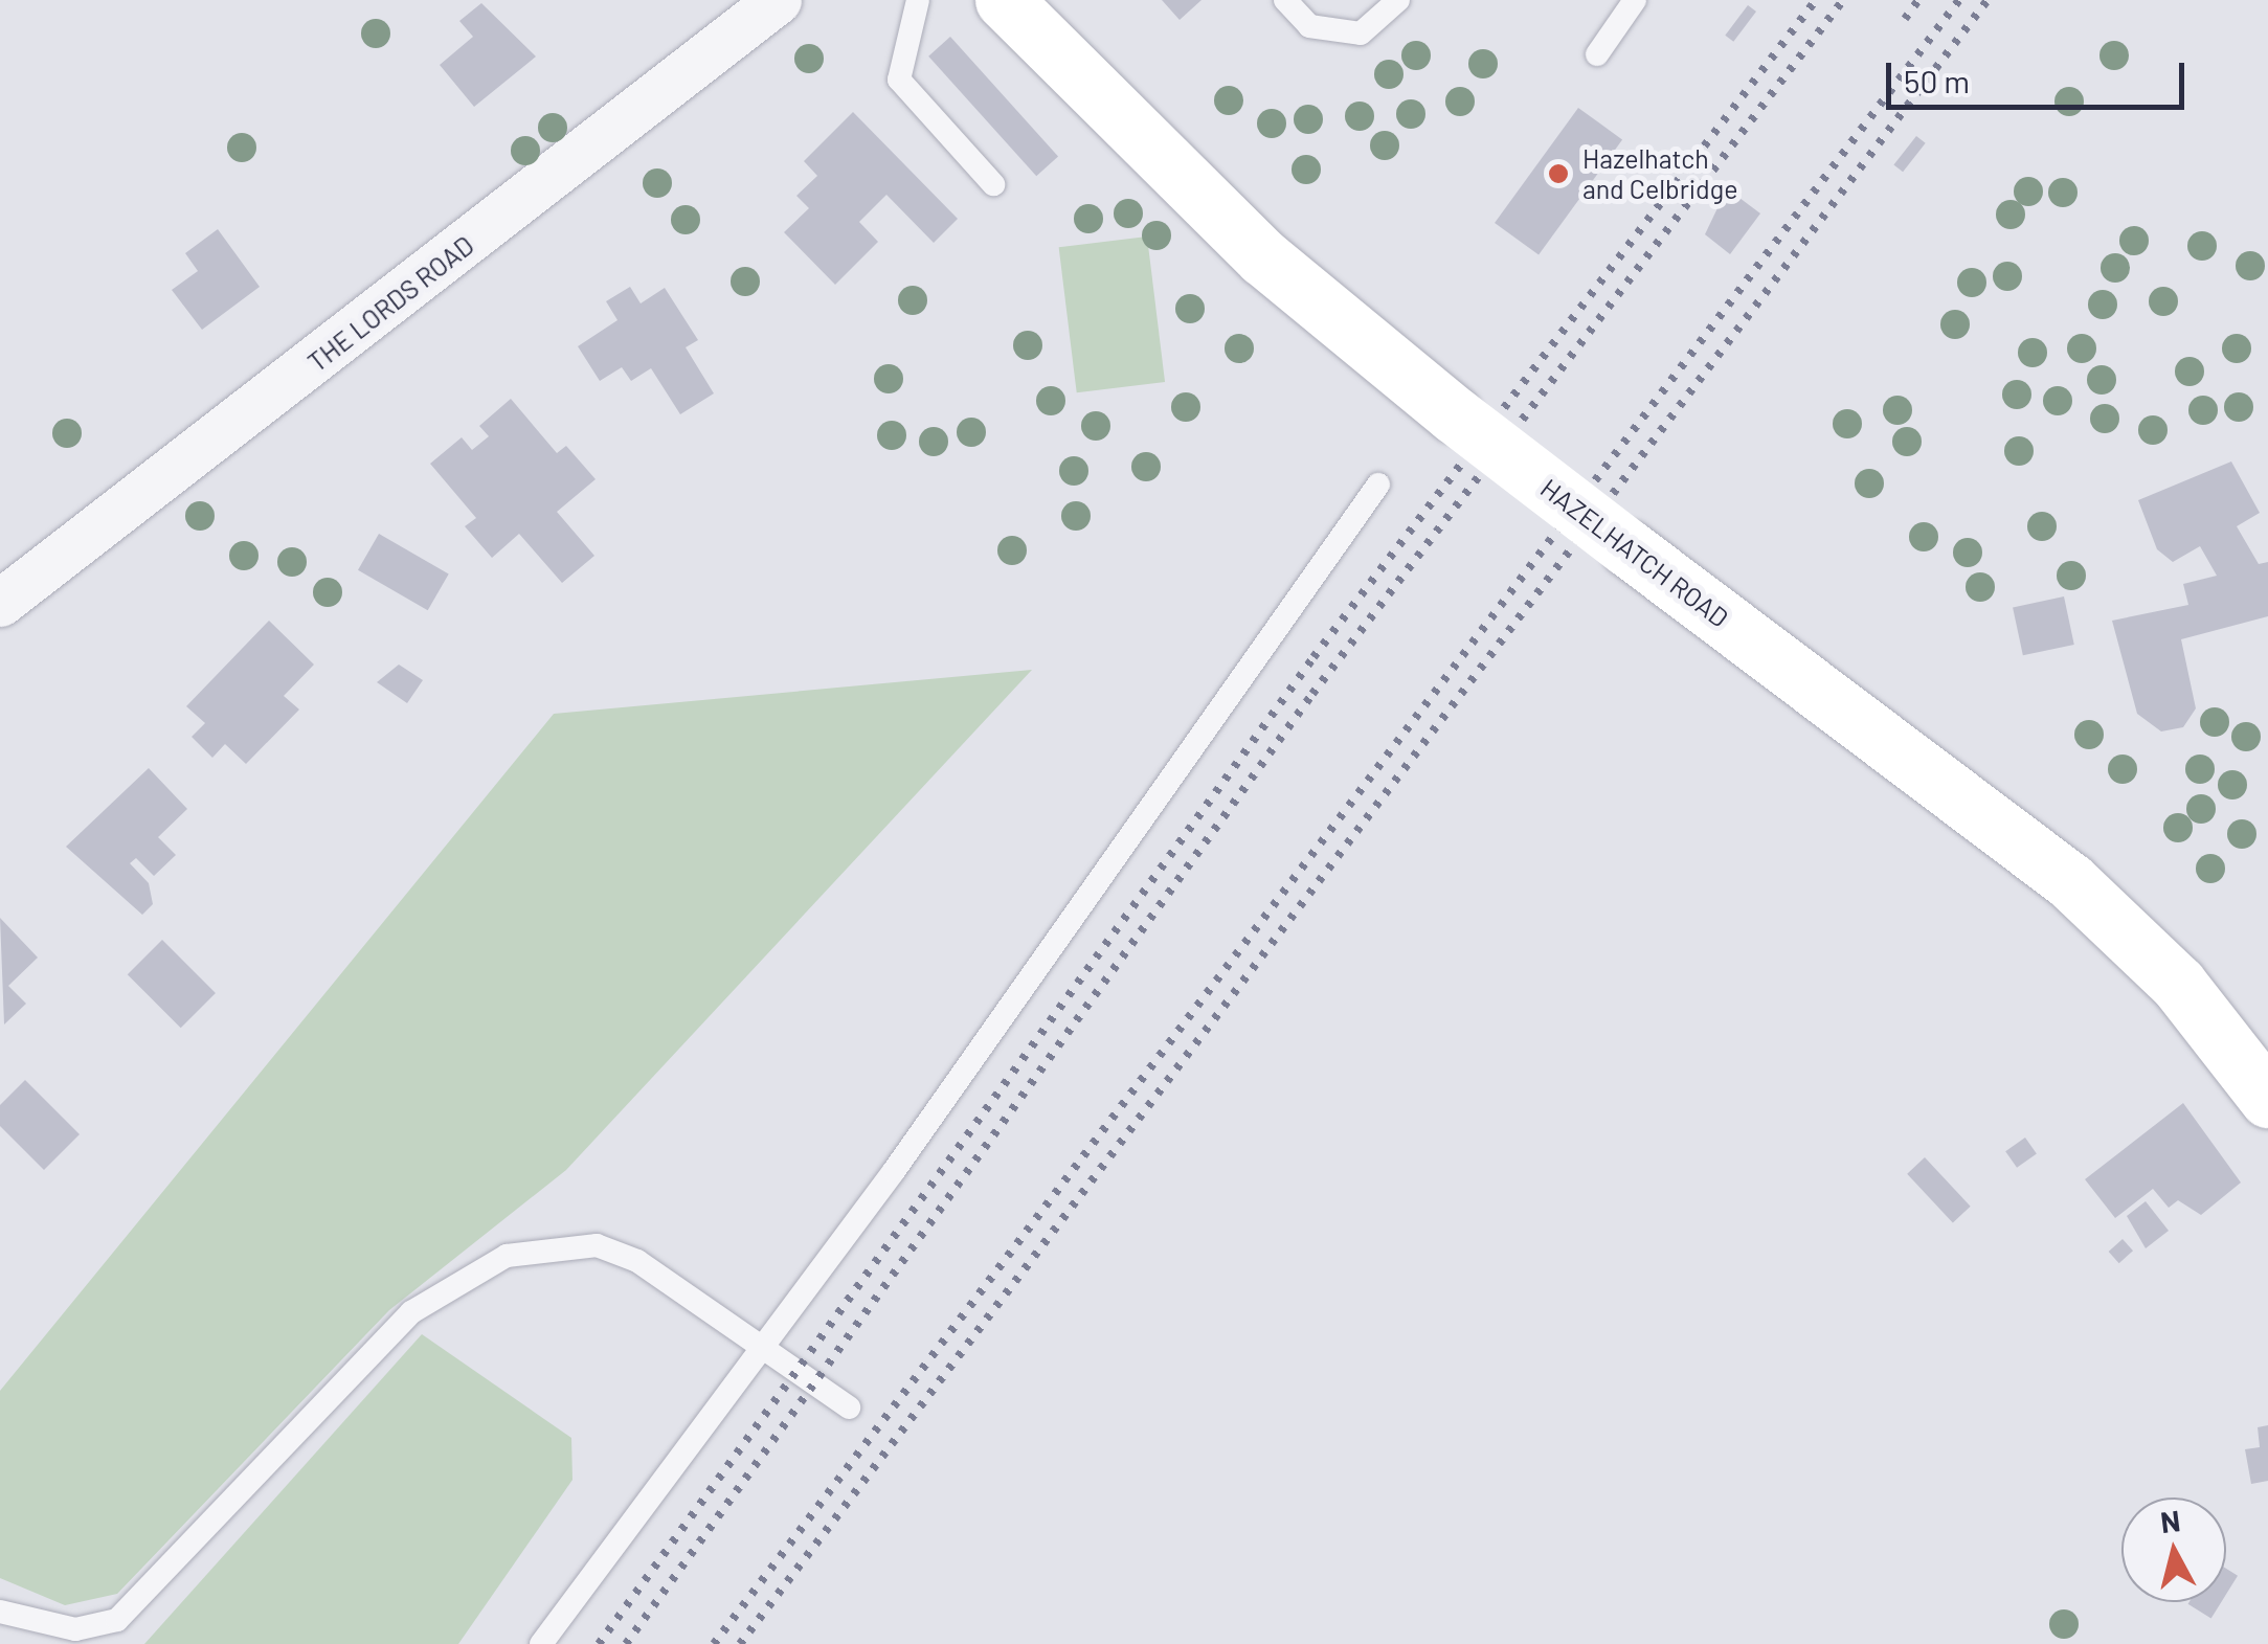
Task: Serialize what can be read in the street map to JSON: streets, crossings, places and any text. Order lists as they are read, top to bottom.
{
  "streets": {
    "main road": ["HAZELHATCH ROAD"],
    "street": ["THE LORDS ROAD"]
  },
  "places": ["Hazelhatch and Celbridge"],
  "scale_bar": "50 m",
  "north": "top"
}
